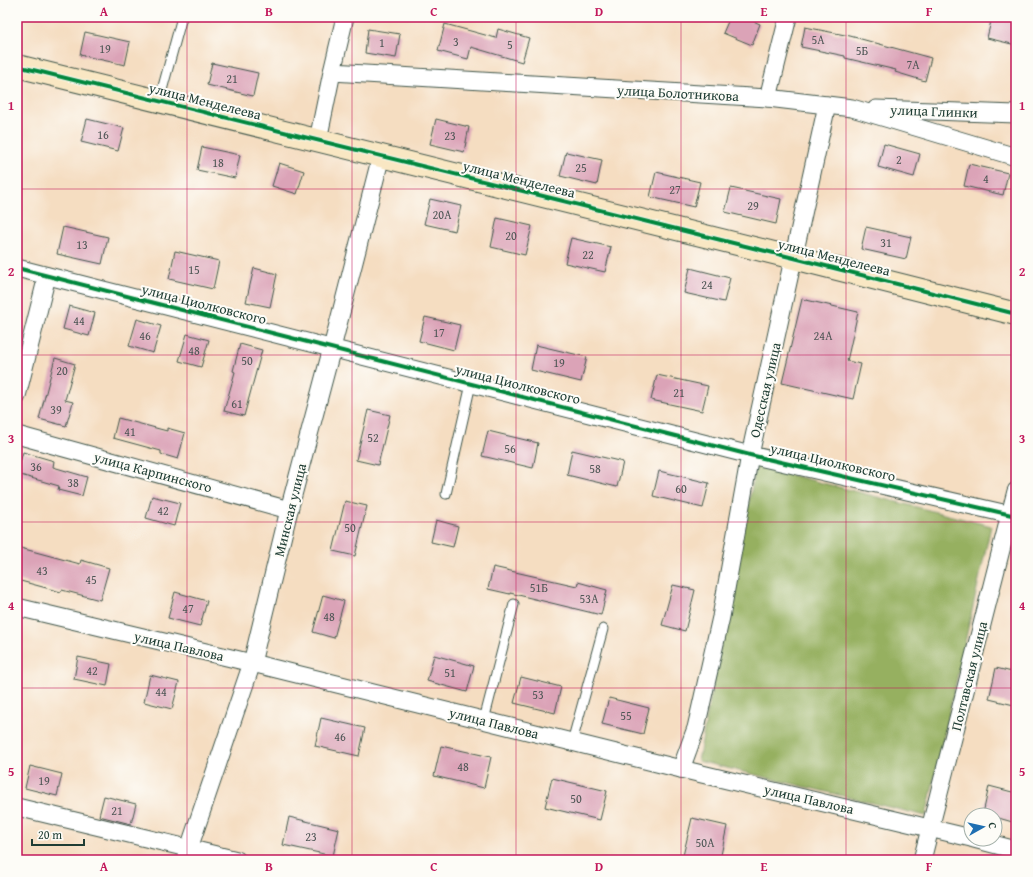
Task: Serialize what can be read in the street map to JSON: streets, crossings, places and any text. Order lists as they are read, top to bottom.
{
  "streets": {
    "street": [
      "улица Болотникова",
      "улица Менделеева",
      "улица Глинки",
      "улица Циолковского",
      "Одесская улица",
      "улица Карпинского",
      "Минская улица",
      "улица Павлова",
      "Полтавская улица"
    ]
  },
  "crossings": [
    ["улица Болотникова", "улица Глинки"],
    ["улица Болотникова", "Одесская улица"],
    ["улица Менделеева", "Одесская улица"],
    ["улица Менделеева", "Минская улица"],
    ["улица Циолковского", "Одесская улица"],
    ["улица Циолковского", "Минская улица"],
    ["улица Циолковского", "Полтавская улица"],
    ["Одесская улица", "улица Павлова"],
    ["улица Карпинского", "Минская улица"],
    ["Минская улица", "улица Павлова"],
    ["улица Павлова", "Полтавская улица"]
  ],
  "house_numbers": [
    "5А",
    "3",
    "1",
    "5",
    "19",
    "5Б",
    "7А",
    "21",
    "16",
    "23",
    "2",
    "18",
    "25",
    "4",
    "27",
    "29",
    "20А",
    "20",
    "31",
    "13",
    "22",
    "15",
    "24",
    "44",
    "17",
    "46",
    "24А",
    "48",
    "50",
    "19",
    "20",
    "21",
    "61",
    "39",
    "41",
    "52",
    "56",
    "36",
    "58",
    "38",
    "60",
    "42",
    "50",
    "43",
    "45",
    "51Б",
    "53А",
    "47",
    "48",
    "42",
    "51",
    "44",
    "53",
    "55",
    "46",
    "48",
    "19",
    "50",
    "21",
    "23",
    "50А"
  ],
  "scale_bar": "20 m",
  "north": "right",
  "grid": {
    "columns": [
      "A",
      "B",
      "C",
      "D",
      "E",
      "F"
    ],
    "rows": [
      "1",
      "2",
      "3",
      "4",
      "5"
    ]
  }
}
